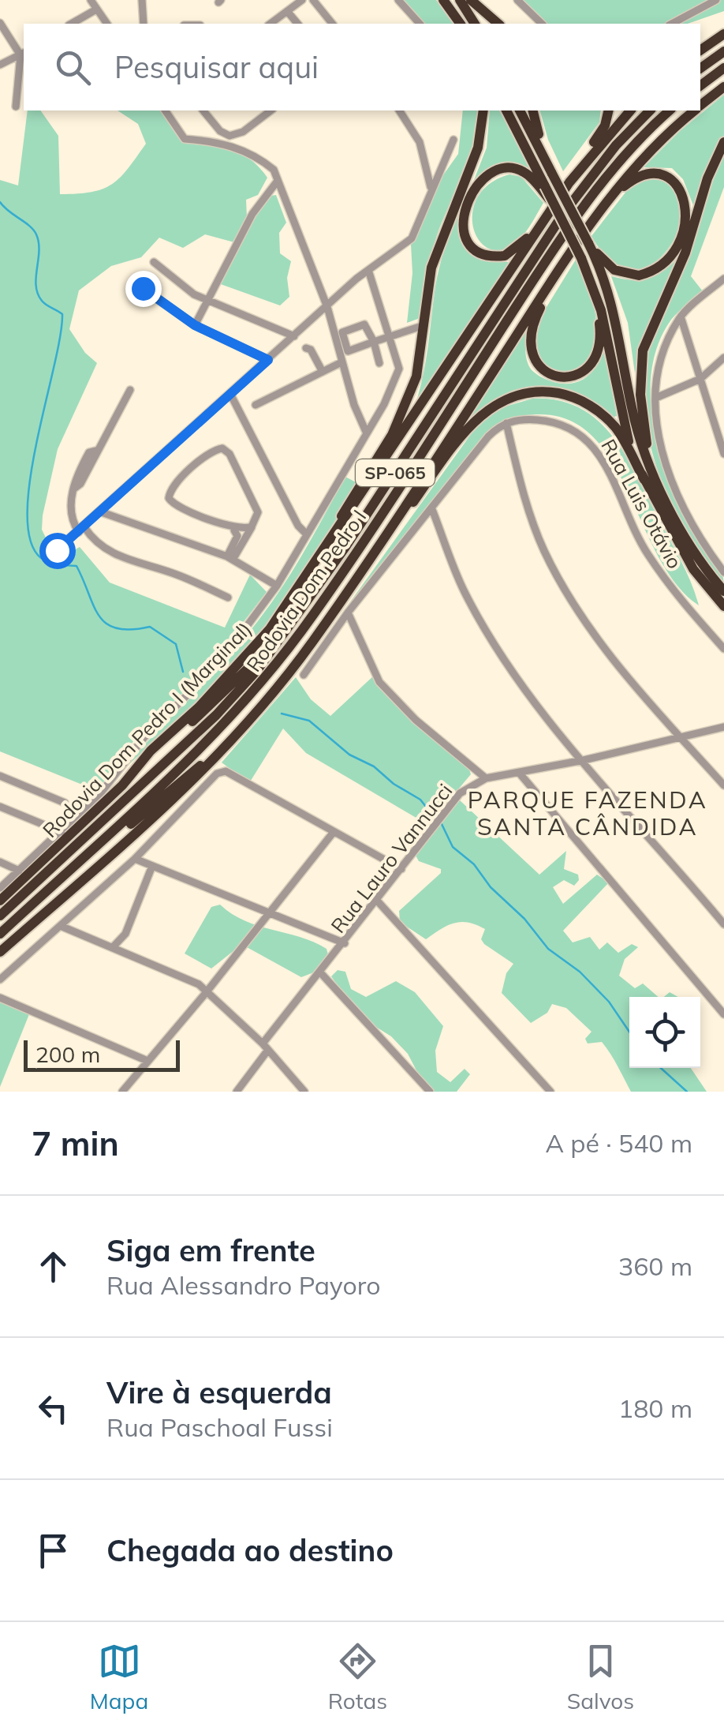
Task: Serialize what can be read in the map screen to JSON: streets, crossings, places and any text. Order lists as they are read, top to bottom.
{
  "streets": {
    "highway": ["SP-065", "Rodovia Dom Pedro I", "Rodovia Dom Pedro I (Marginal)"],
    "street": ["Rua Luis Otávio", "Rua Lauro Vannucci"]
  },
  "districts": ["PARQUE FAZENDA SANTA CÂNDIDA"],
  "scale_bar": "200 m",
  "page": {
    "search": "Pesquisar aqui",
    "scale": "200 m",
    "heading": ["7 min", "A pé · 540 m"],
    "list": [
      ["Siga em frente", "Rua Alessandro Payoro", "360 m"],
      ["Vire à esquerda", "Rua Paschoal Fussi", "180 m"],
      "Chegada ao destino"
    ],
    "nav": ["Mapa", "Rotas", "Salvos"]
  }
}
